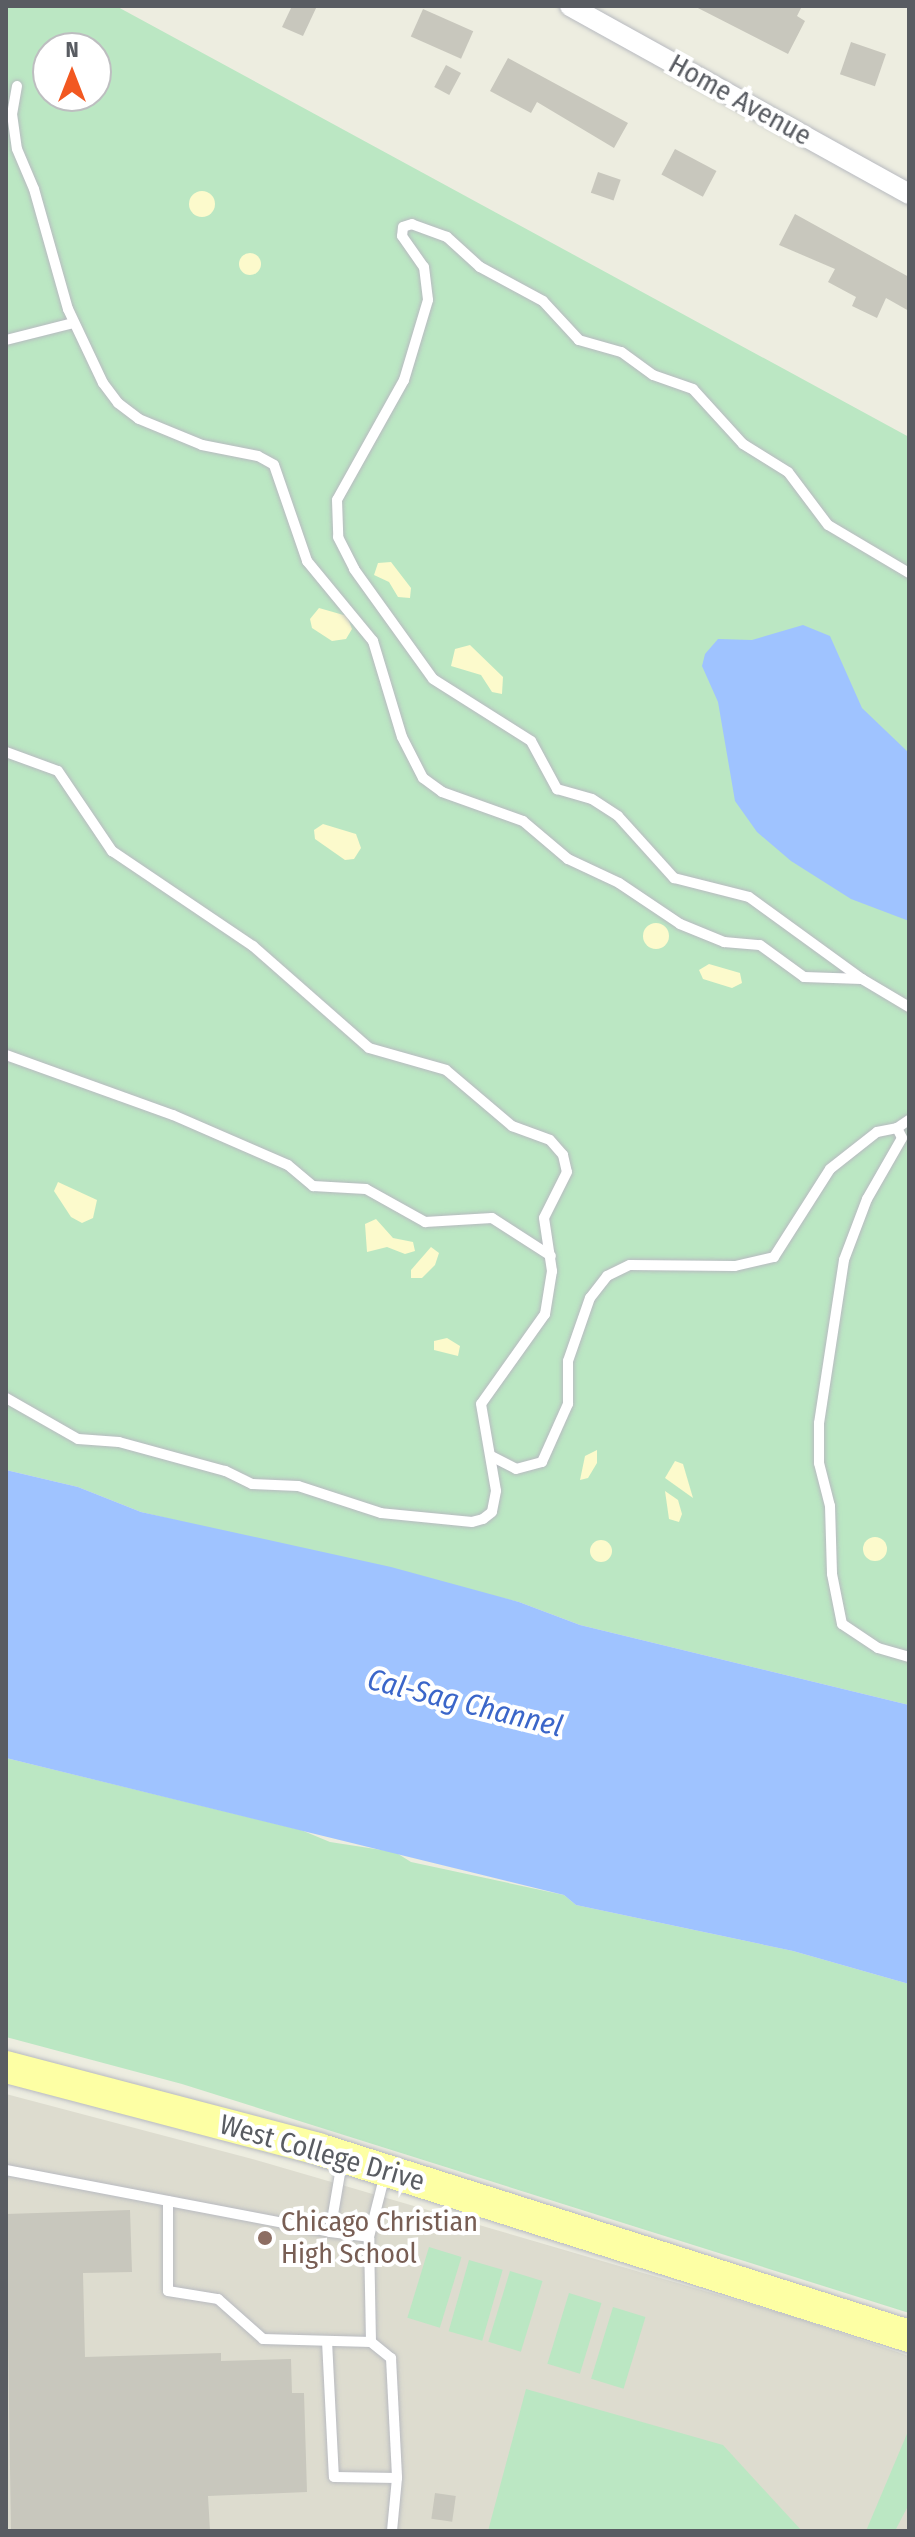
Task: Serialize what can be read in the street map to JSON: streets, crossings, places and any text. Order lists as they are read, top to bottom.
{
  "streets": {
    "main road": ["West College Drive"],
    "street": ["Home Avenue"]
  },
  "water": ["Cal-Sag Channel"],
  "places": ["Chicago Christian High School"],
  "north": "top"
}
